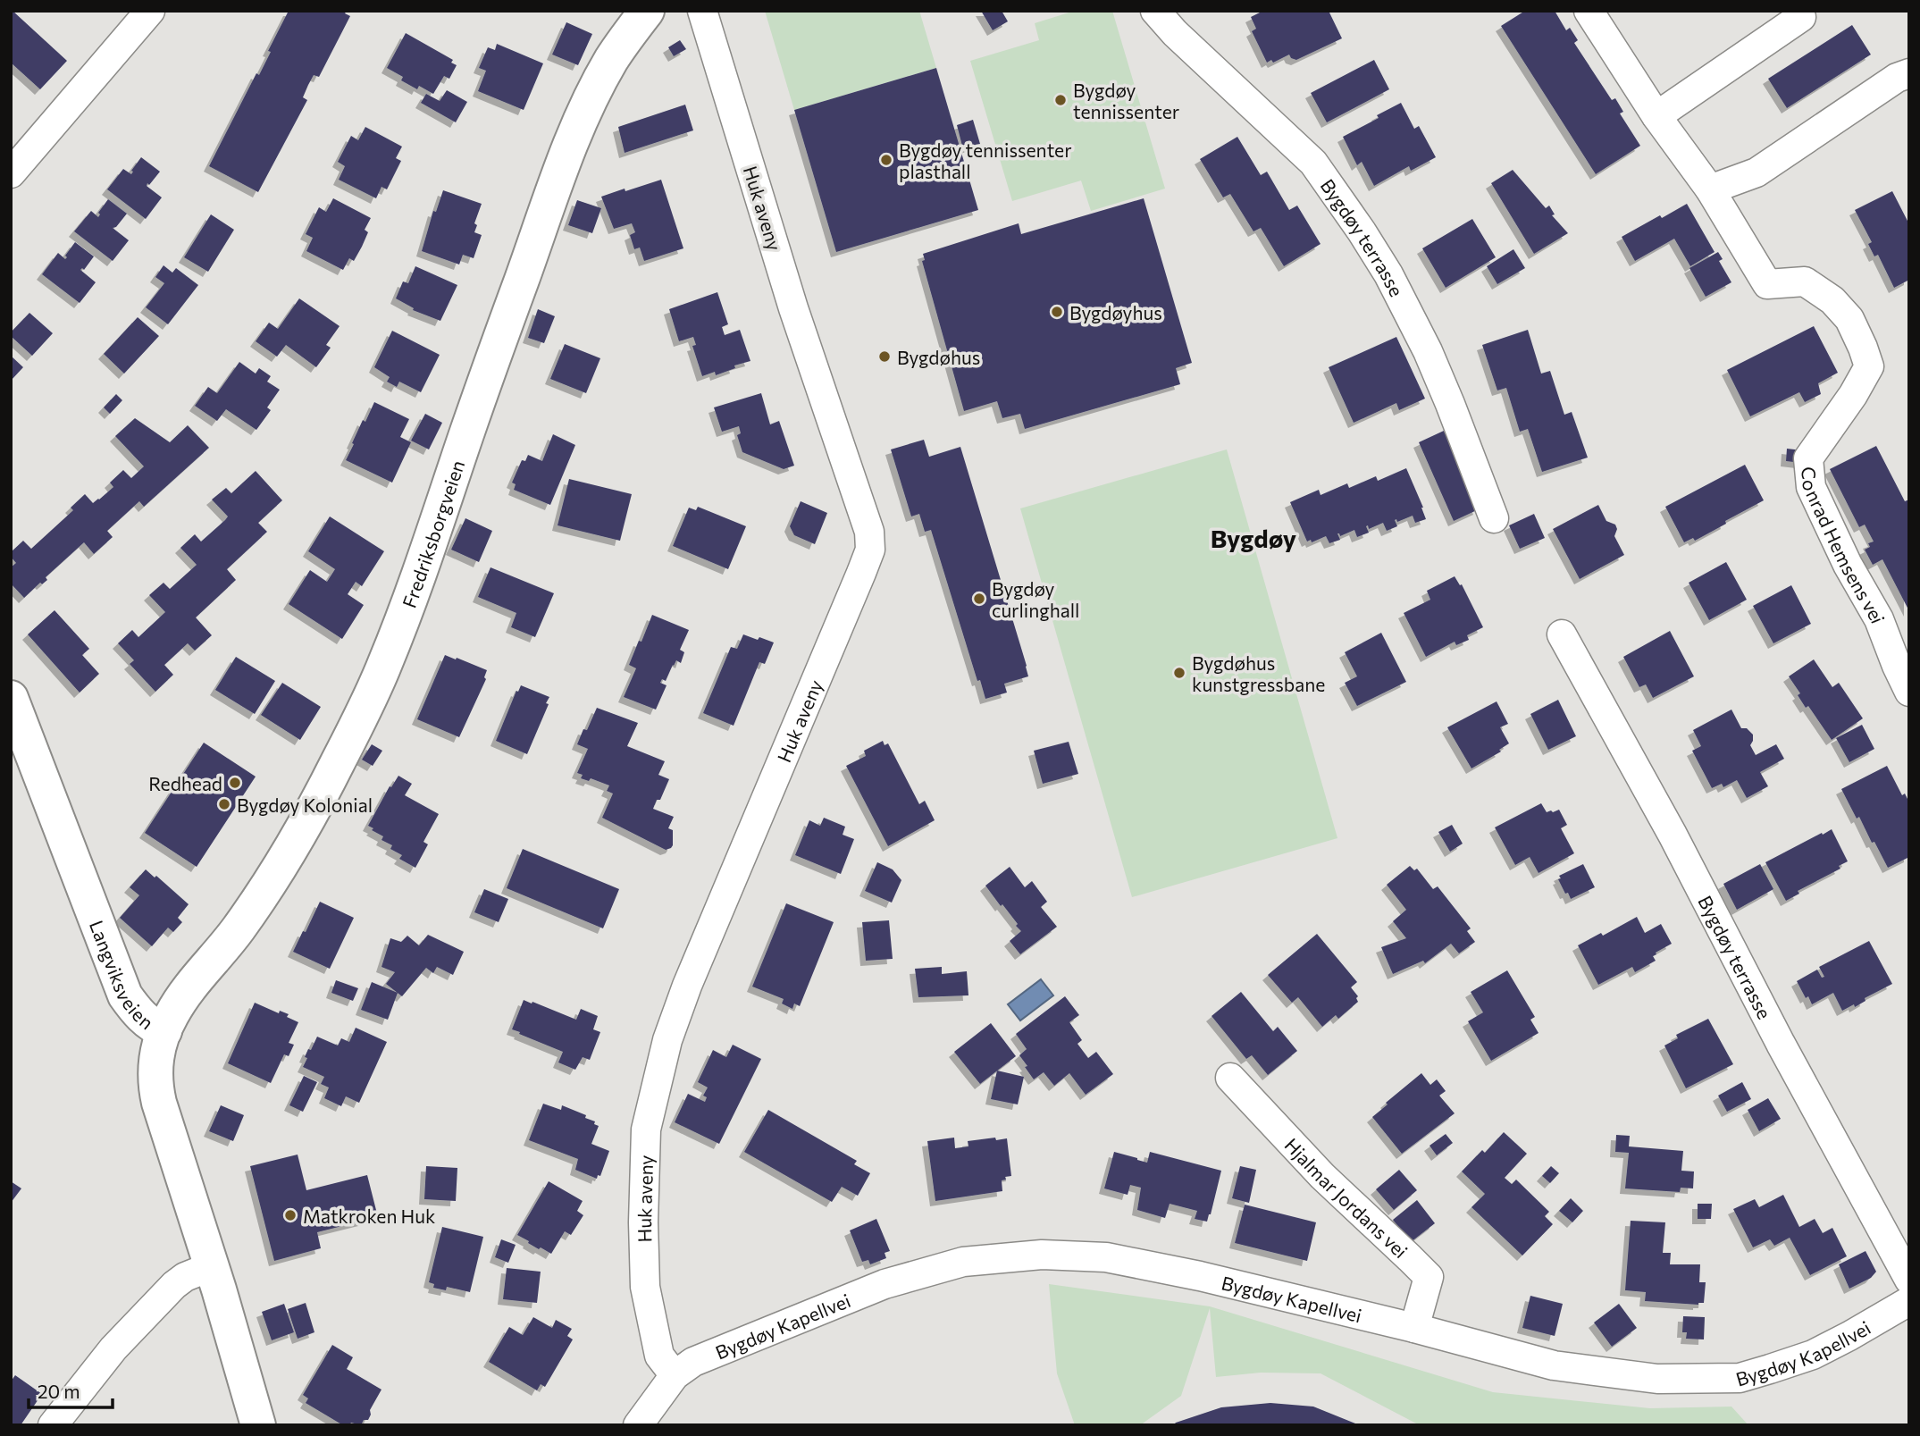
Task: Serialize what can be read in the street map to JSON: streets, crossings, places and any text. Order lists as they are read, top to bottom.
{
  "streets": {
    "street": [
      "Huk aveny",
      "Bygdøy terrasse",
      "Fredriksborgveien",
      "Conrad Hemsens vei",
      "Langviksveien",
      "Hjalmar Jordans vei",
      "Bygdøy Kapellvei"
    ]
  },
  "crossings": [
    ["Huk aveny", "Bygdøy Kapellvei"],
    ["Fredriksborgveien", "Langviksveien"],
    ["Hjalmar Jordans vei", "Bygdøy Kapellvei"]
  ],
  "districts": ["Bygdøy"],
  "places": [
    "Bygdøy tennissenter",
    "Bygdøy tennissenter plasthall",
    "Bygdøyhus",
    "Bygdøhus",
    "Bygdøy curlinghall",
    "Bygdøhus kunstgressbane",
    "Redhead",
    "Bygdøy Kolonial",
    "Matkroken Huk"
  ],
  "scale_bar": "20 m"
}
